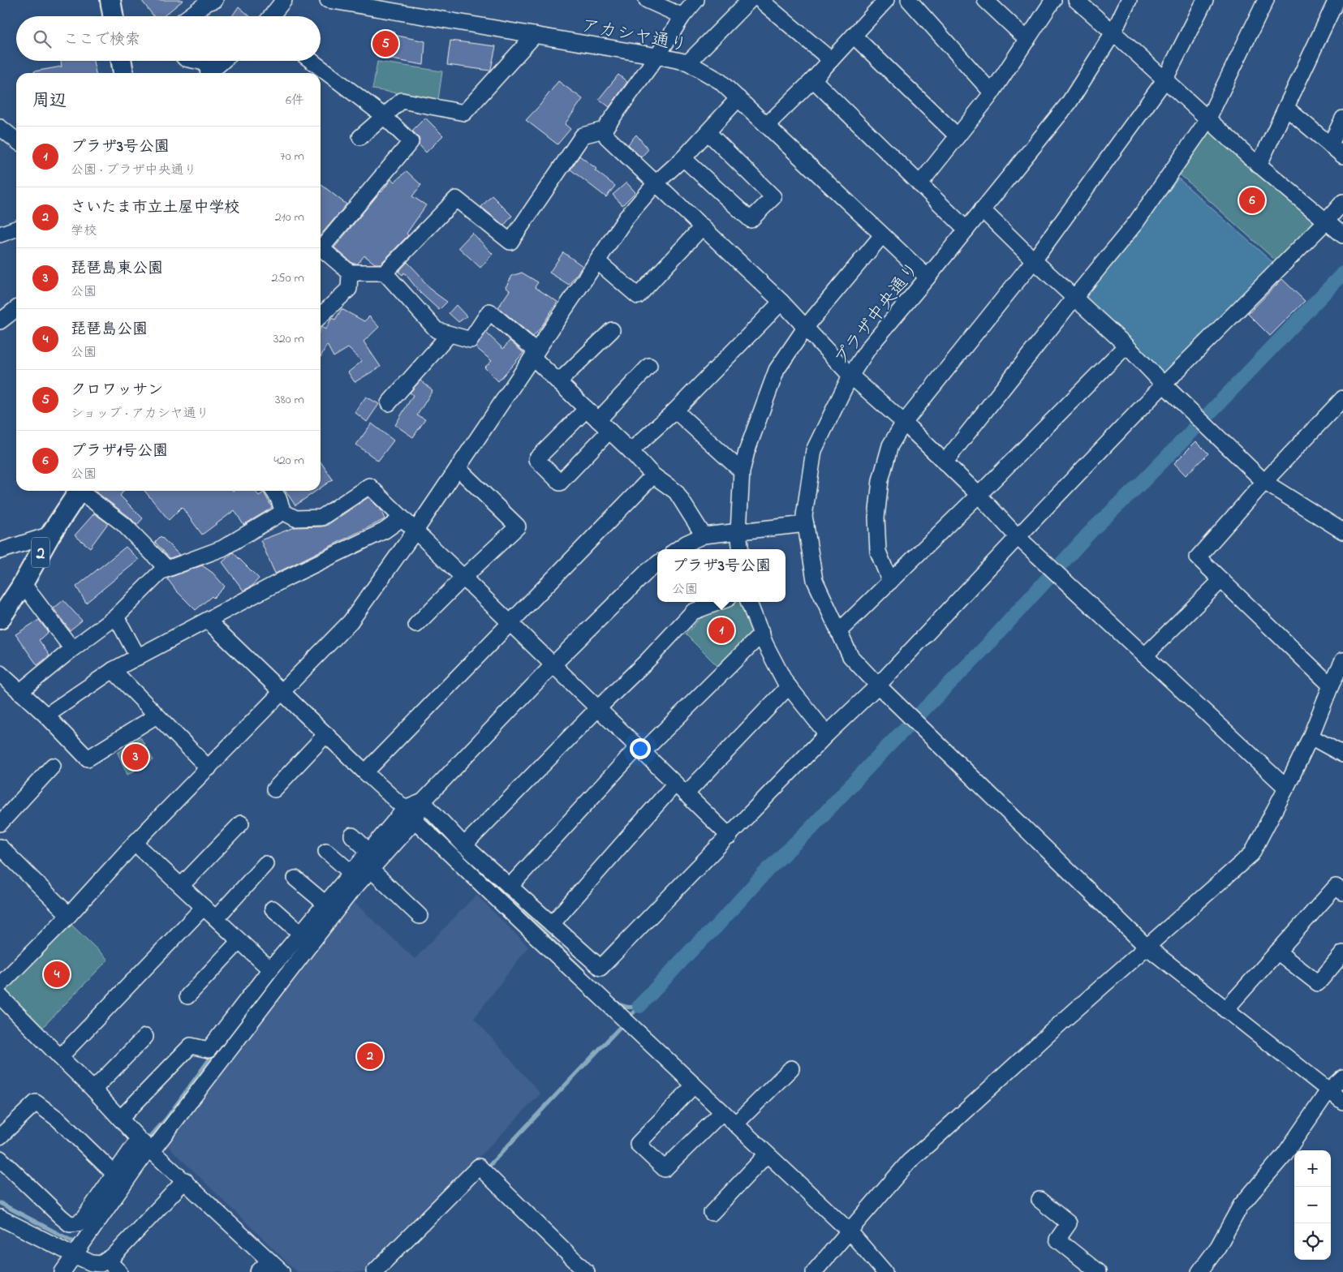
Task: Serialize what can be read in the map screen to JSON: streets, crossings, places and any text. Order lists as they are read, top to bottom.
{
  "streets": {
    "main road": ["2"],
    "street": ["アカシヤ通り", "プラザ中央通り"]
  },
  "crossings": [
    ["アカシヤ通り", "プラザ中央通り"]
  ],
  "page": {
    "search": "ここで検索",
    "pins": [
      "5",
      "6",
      "1",
      "3",
      "4",
      "2"
    ],
    "heading": ["周辺", "6件"],
    "list": [
      {
        "mark": "1",
        "name": "プラザ3号公園",
        "note": "公園 · プラザ中央通り",
        "value": "70 m"
      },
      {
        "mark": "2",
        "name": "さいたま市立土屋中学校",
        "note": "学校",
        "value": "210 m"
      },
      {
        "mark": "3",
        "name": "琵琶島東公園",
        "note": "公園",
        "value": "250 m"
      },
      {
        "mark": "4",
        "name": "琵琶島公園",
        "note": "公園",
        "value": "320 m"
      },
      {
        "mark": "5",
        "name": "クロワッサン",
        "note": "ショップ · アカシヤ通り",
        "value": "380 m"
      },
      {
        "mark": "6",
        "name": "プラザ1号公園",
        "note": "公園",
        "value": "420 m"
      }
    ],
    "popup": ["プラザ3号公園", "公園"],
    "map_buttons": ["+", "−"]
  }
}
